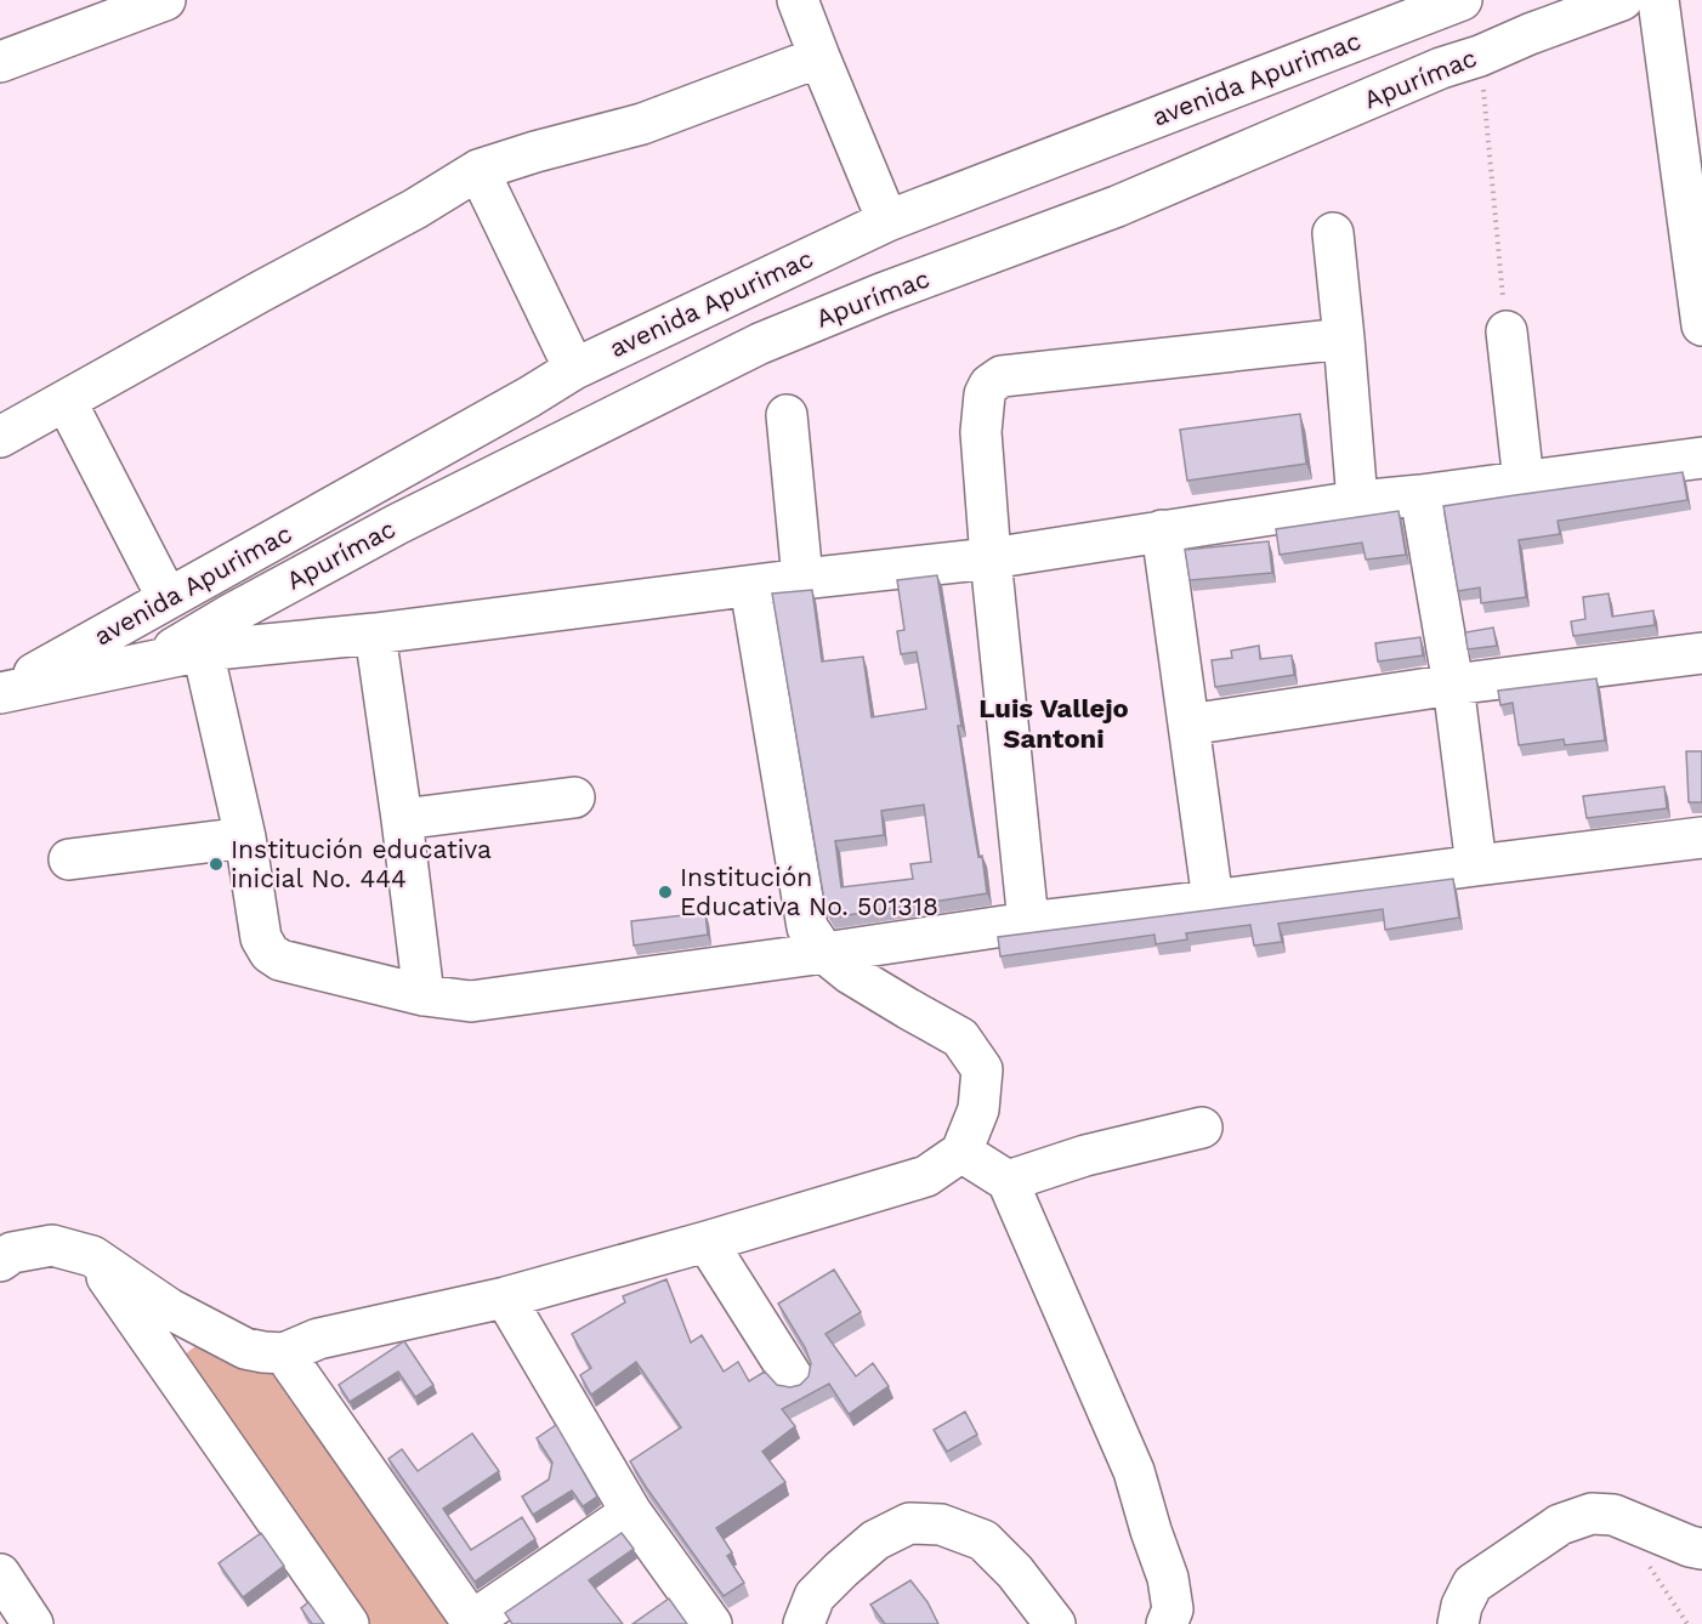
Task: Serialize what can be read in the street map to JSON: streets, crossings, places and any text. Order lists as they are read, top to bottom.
{
  "streets": {
    "street": ["avenida Apurimac", "Apurímac"]
  },
  "crossings": [
    ["avenida Apurimac", "Apurímac"]
  ],
  "districts": ["Luis Vallejo Santoni"],
  "places": ["Institución educativa inicial No. 444", "Institución Educativa No. 501318"]
}
